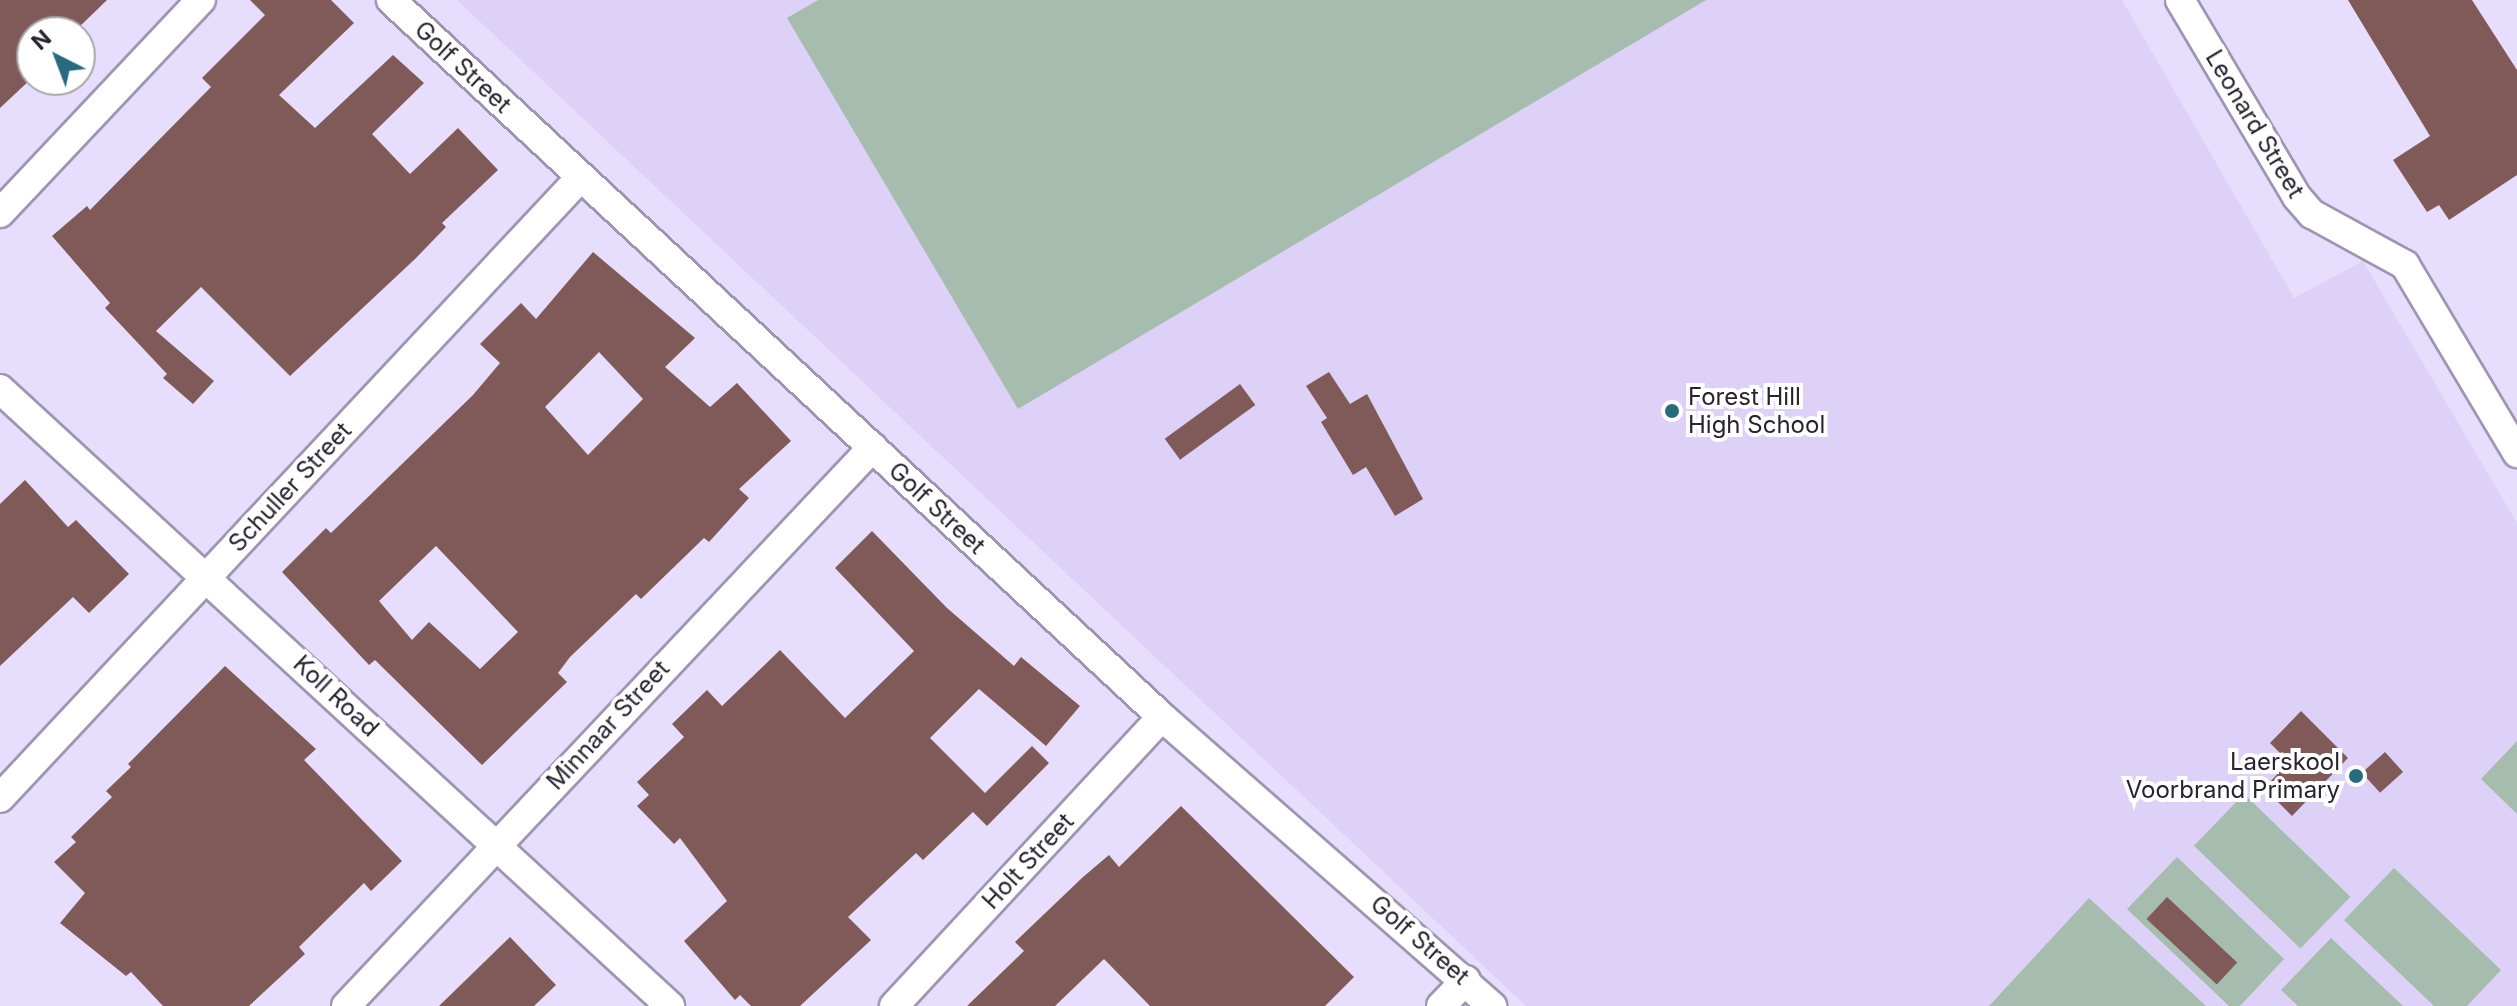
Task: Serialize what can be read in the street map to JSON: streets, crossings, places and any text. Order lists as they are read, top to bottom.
{
  "streets": {
    "street": [
      "Golf Street",
      "Leonard Street",
      "Schuller Street",
      "Koll Road",
      "Minnaar Street",
      "Holt Street"
    ]
  },
  "crossings": [
    ["Golf Street", "Schuller Street"],
    ["Golf Street", "Minnaar Street"],
    ["Golf Street", "Holt Street"],
    ["Schuller Street", "Koll Road"],
    ["Koll Road", "Minnaar Street"]
  ],
  "places": ["Forest Hill High School", "Laerskool Voorbrand Primary"],
  "north": "top left"
}
